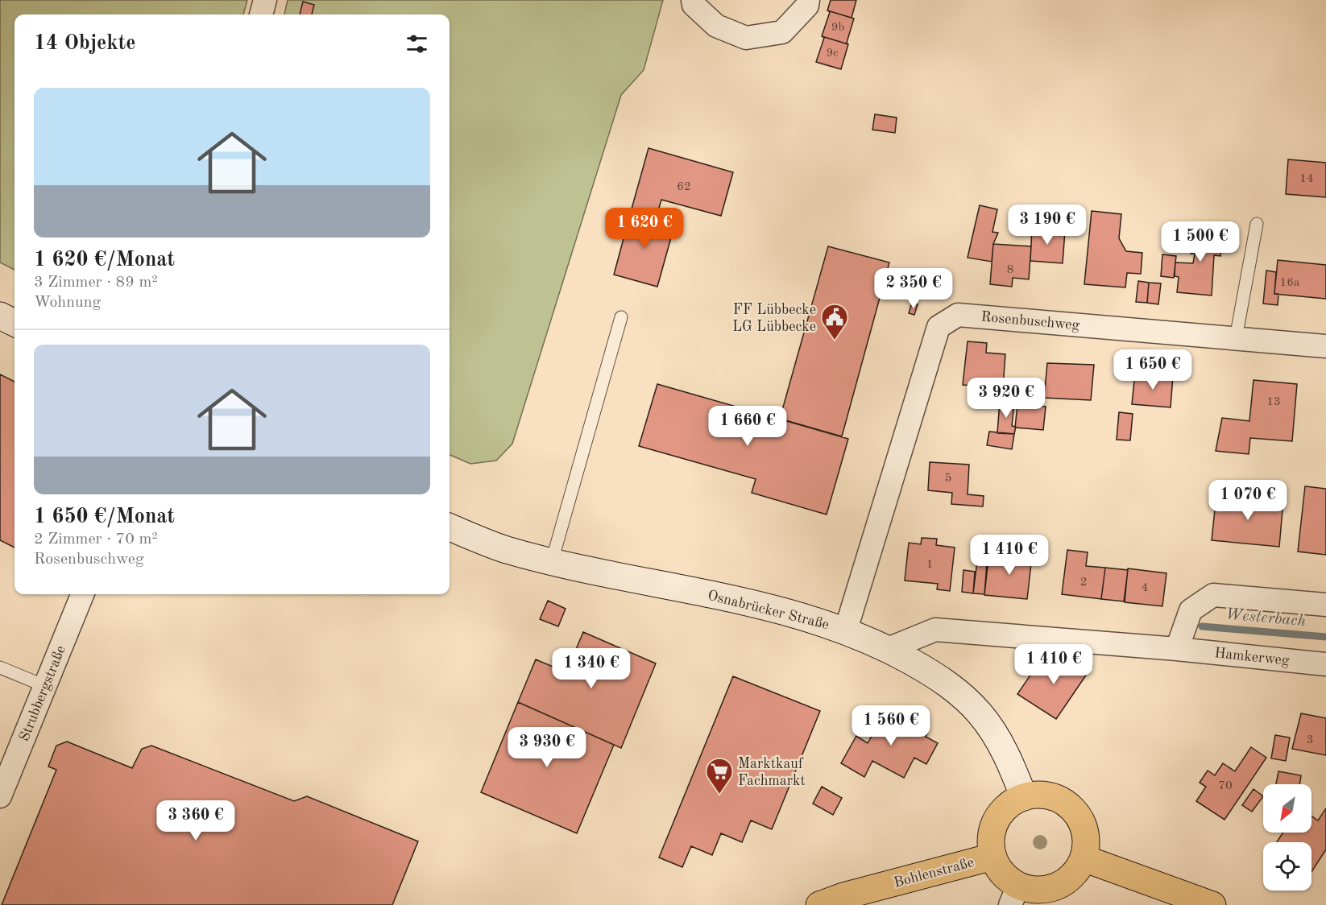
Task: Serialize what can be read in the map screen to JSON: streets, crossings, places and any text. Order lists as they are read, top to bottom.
{
  "streets": {
    "main road": ["Bohlenstraße"],
    "street": [
      "Rosenbuschweg",
      "Osnabrücker Straße",
      "Hamkerweg",
      "Strubbergstraße"
    ]
  },
  "crossings": [
    ["Rosenbuschweg", "Osnabrücker Straße"],
    ["Osnabrücker Straße", "Hamkerweg"],
    ["Osnabrücker Straße", "Bohlenstraße"]
  ],
  "water": ["Westerbach"],
  "places": {
    "public building": ["FF Lübbecke LG Lübbecke"],
    "supermarket": ["Marktkauf Fachmarkt"]
  },
  "house_numbers": [
    "9b",
    "9c",
    "14",
    "62",
    "8",
    "16a",
    "13",
    "5",
    "1",
    "2",
    "4",
    "3",
    "70"
  ],
  "north": "bottom left",
  "page": {
    "heading": "14 Objekte",
    "list": [
      {
        "name": "1 620 €/Monat",
        "note": "3 Zimmer · 89 m² · Wohnung"
      },
      {
        "name": "1 650 €/Monat",
        "note": "2 Zimmer · 70 m² · Rosenbuschweg"
      }
    ],
    "price": [
      "3 190 €",
      "1 620 €",
      "1 500 €",
      "2 350 €",
      "1 650 €",
      "3 920 €",
      "1 660 €",
      "1 070 €",
      "1 410 €",
      "1 410 €",
      "1 340 €",
      "1 560 €",
      "3 930 €",
      "3 360 €"
    ]
  }
}
